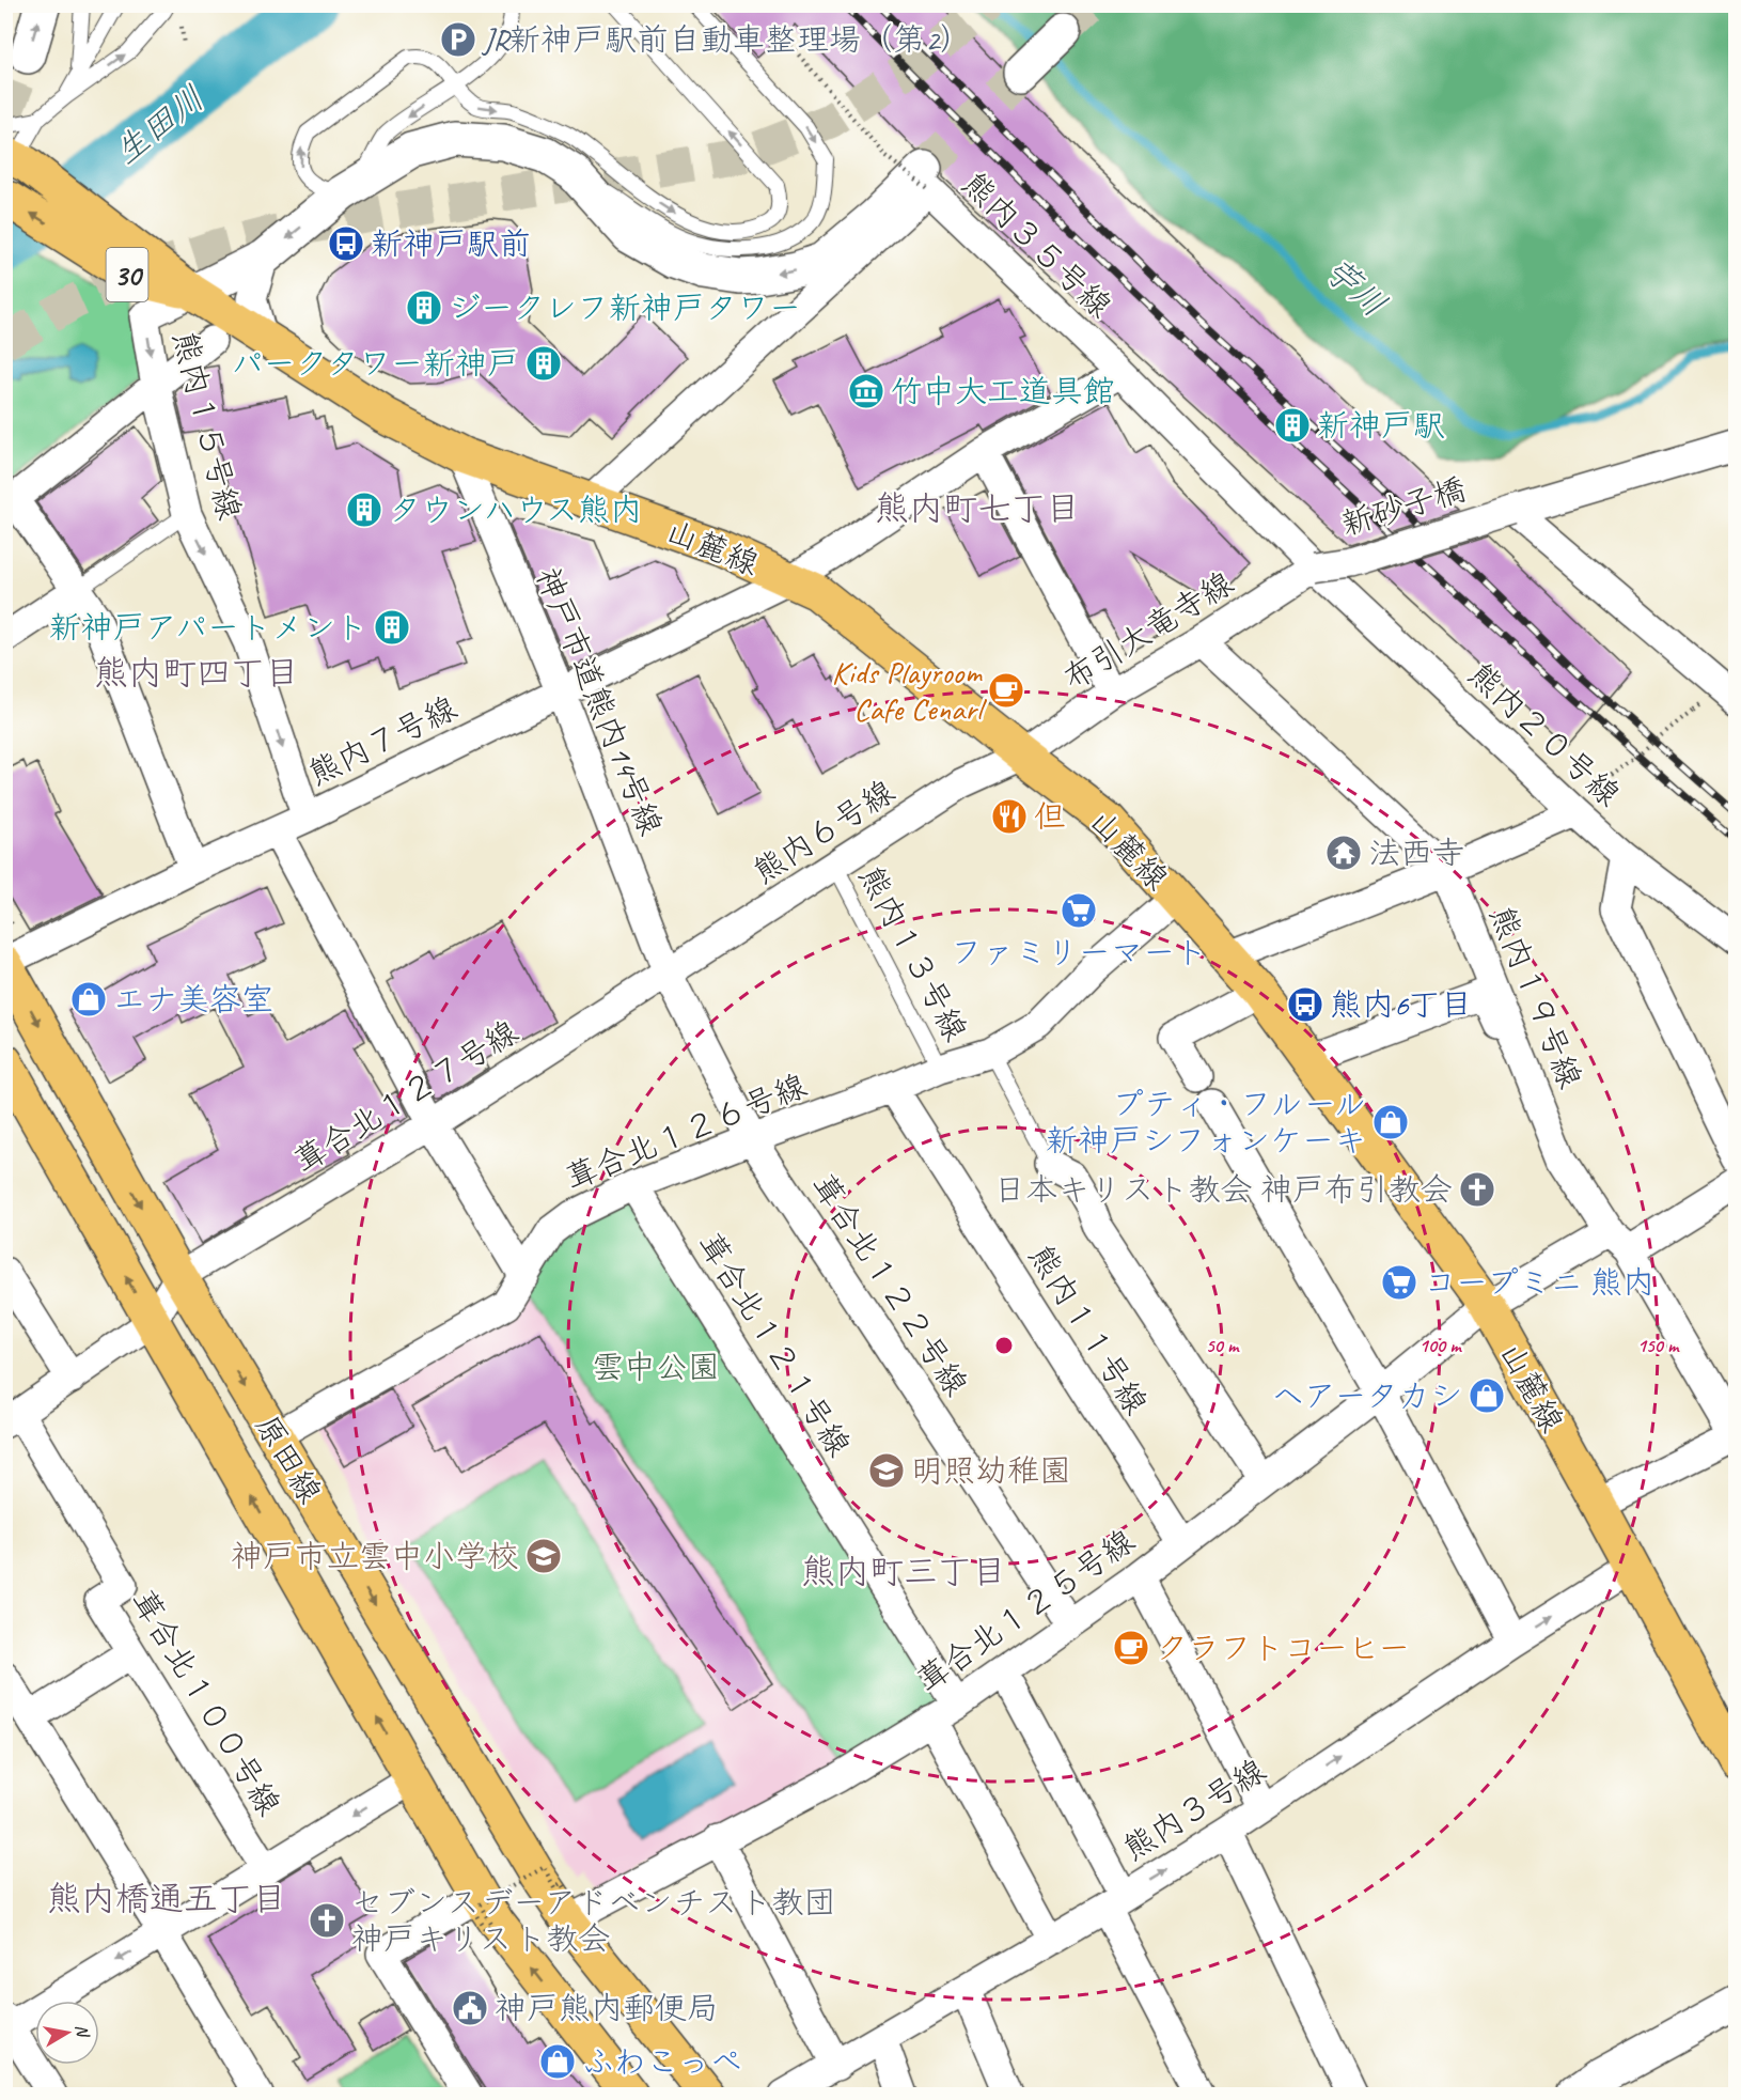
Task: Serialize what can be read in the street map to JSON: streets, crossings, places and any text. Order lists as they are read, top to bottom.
{
  "streets": {
    "main road": ["30", "山麓線", "原田線"],
    "street": [
      "熊内３５号線",
      "熊内１５号線",
      "新砂子橋",
      "布引大竜寺線",
      "神戸市道熊内14号線",
      "熊内２０号線",
      "熊内７号線",
      "熊内６号線",
      "熊内１９号線",
      "葺合北１２７号線",
      "葺合北１２６号線",
      "葺合北１２２号線",
      "熊内１１号線",
      "葺合北１２１号線",
      "葺合北１２５号線",
      "葺合北１００号線",
      "熊内３号線"
    ],
    "lane": ["熊内１３号線"]
  },
  "crossings": [
    ["熊内３５号線", "新砂子橋"],
    ["熊内３５号線", "山麓線"],
    ["熊内３５号線", "布引大竜寺線"],
    ["熊内３５号線", "熊内２０号線"],
    ["熊内３５号線", "熊内７号線"],
    ["30", "熊内１５号線"],
    ["30", "山麓線"],
    ["熊内１５号線", "山麓線"],
    ["熊内１５号線", "熊内７号線"],
    ["新砂子橋", "布引大竜寺線"],
    ["新砂子橋", "熊内２０号線"],
    ["山麓線", "布引大竜寺線"],
    ["山麓線", "神戸市道熊内14号線"],
    ["山麓線", "熊内７号線"],
    ["山麓線", "熊内６号線"],
    ["山麓線", "葺合北１２６号線"],
    ["山麓線", "葺合北１２５号線"],
    ["山麓線", "熊内３号線"],
    ["布引大竜寺線", "熊内２０号線"],
    ["布引大竜寺線", "熊内６号線"],
    ["布引大竜寺線", "熊内１９号線"],
    ["神戸市道熊内14号線", "熊内７号線"],
    ["神戸市道熊内14号線", "熊内６号線"],
    ["神戸市道熊内14号線", "葺合北１２７号線"],
    ["神戸市道熊内14号線", "葺合北１２２号線"],
    ["熊内７号線", "原田線"],
    ["熊内６号線", "熊内１３号線"],
    ["熊内６号線", "葺合北１２７号線"],
    ["熊内６号線", "葺合北１２２号線"],
    ["熊内１３号線", "葺合北１２６号線"],
    ["熊内１９号線", "葺合北１２５号線"],
    ["葺合北１２７号線", "葺合北１２２号線"],
    ["葺合北１２７号線", "原田線"],
    ["葺合北１２６号線", "葺合北１２２号線"],
    ["葺合北１２６号線", "熊内１１号線"],
    ["葺合北１２６号線", "葺合北１２１号線"],
    ["葺合北１２６号線", "原田線"],
    ["葺合北１２２号線", "葺合北１２５号線"],
    ["熊内１１号線", "葺合北１２５号線"],
    ["葺合北１２１号線", "葺合北１２５号線"],
    ["原田線", "葺合北１２５号線"]
  ],
  "one_way": ["熊内３号線"],
  "districts": [
    "熊内町七丁目",
    "熊内町四丁目",
    "熊内町三丁目",
    "熊内橋通五丁目"
  ],
  "water": ["生田川", "苧川"],
  "parks": ["雲中公園"],
  "places": {
    "parking": ["JR新神戸駅前自動車整理場（第2）"],
    "bus stop": ["新神戸駅前", "熊内6丁目"],
    "building": [
      "ジークレフ新神戸タワー",
      "パークタワー新神戸",
      "新神戸駅",
      "タウンハウス熊内",
      "新神戸アパートメント"
    ],
    "museum": ["竹中大工道具館"],
    "cafe": ["Kids Playroom Cafe Cenarl", "クラフトコーヒー"],
    "restaurant": ["但"],
    "temple": ["法西寺"],
    "supermarket": ["ファミリーマート", "コープミニ 熊内"],
    "shop": [
      "エナ美容室",
      "プティ・フルール 新神戸シフォンケーキ",
      "ヘアータカシ",
      "ふわこっぺ"
    ],
    "church": ["日本キリスト教会 神戸布引教会", "セブンスデーアドベンチスト教団 神戸キリスト教会"],
    "school or university": ["明照幼稚園", "神戸市立雲中小学校"],
    "public building": ["神戸熊内郵便局"]
  },
  "north": "right",
  "rings": ["50 m", "100 m", "150 m"]
}
